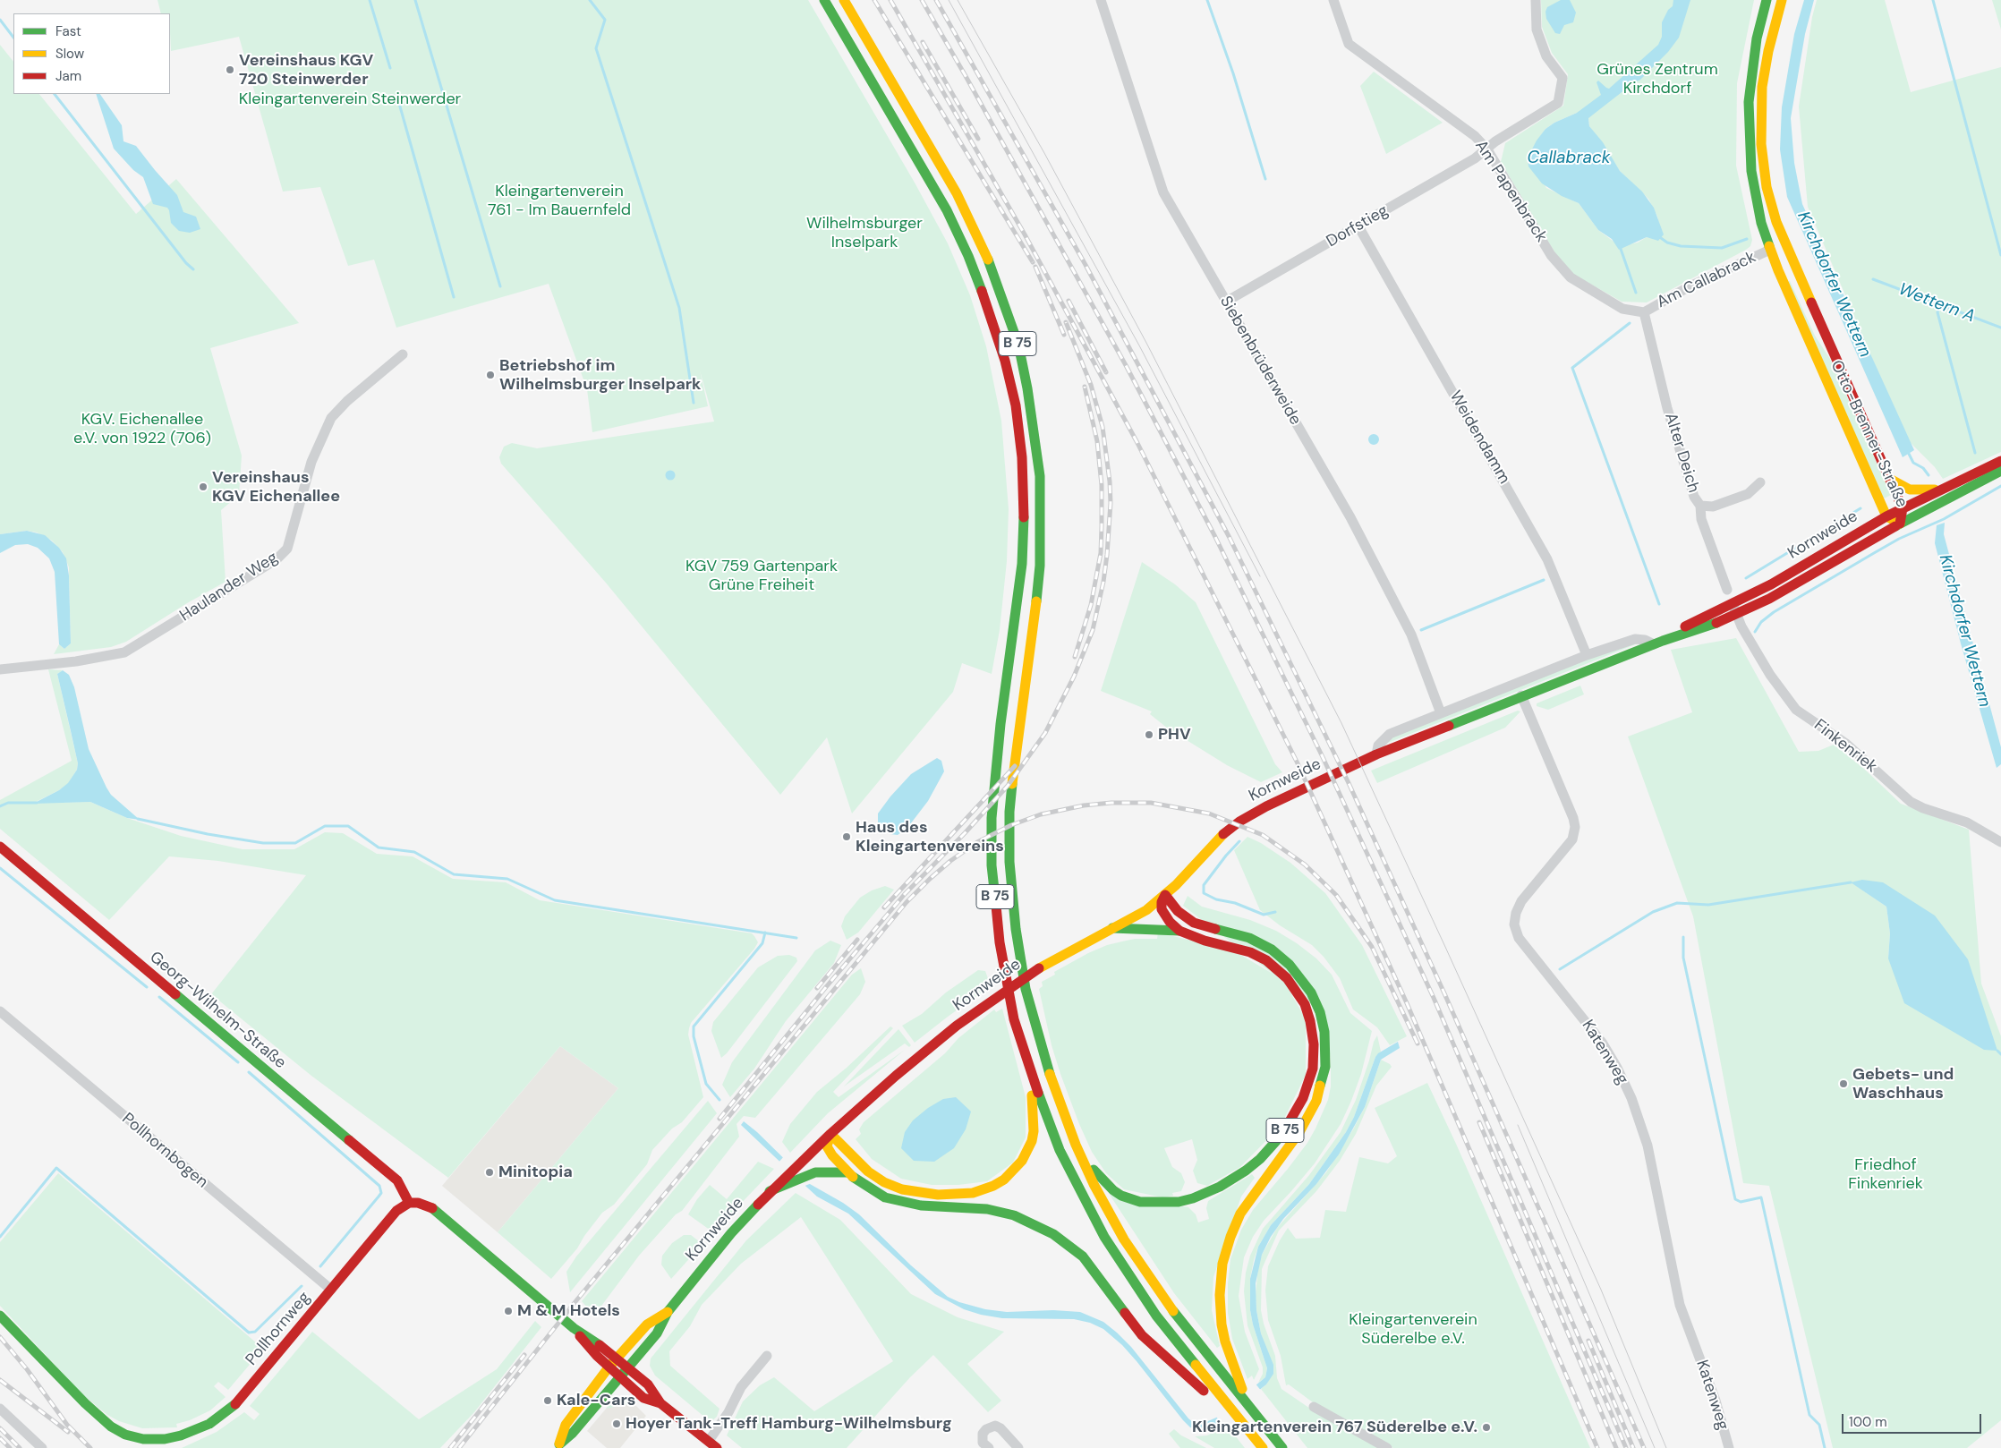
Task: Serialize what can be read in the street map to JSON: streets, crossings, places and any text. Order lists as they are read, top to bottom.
{
  "streets": {
    "main road": [
      "B 75",
      "Otto-Brenner-Straße",
      "Kornweide",
      "Georg-Wilhelm-Straße",
      "Pollhornweg"
    ],
    "street": [
      "Am Papenbrack",
      "Dorfstieg",
      "Am Callabrack",
      "Siebenbrüderweide",
      "Weidendamm",
      "Alter Deich",
      "Haulander Weg",
      "Finkenriek",
      "Katenweg",
      "Pollhornbogen"
    ]
  },
  "crossings": [
    ["Am Papenbrack", "Dorfstieg"],
    ["Am Papenbrack", "Am Callabrack"],
    ["Am Papenbrack", "Alter Deich"],
    ["Dorfstieg", "Siebenbrüderweide"],
    ["Dorfstieg", "Weidendamm"],
    ["Am Callabrack", "Otto-Brenner-Straße"],
    ["Am Callabrack", "Alter Deich"],
    ["B 75", "Kornweide"],
    ["Siebenbrüderweide", "Kornweide"],
    ["Otto-Brenner-Straße", "Kornweide"],
    ["Weidendamm", "Kornweide"],
    ["Kornweide", "Finkenriek"],
    ["Kornweide", "Katenweg"],
    ["Georg-Wilhelm-Straße", "Pollhornweg"],
    ["Pollhornbogen", "Pollhornweg"]
  ],
  "water": ["Callabrack", "Kirchdorfer Wettern", "Wettern A"],
  "parks": [
    "Grünes Zentrum Kirchdorf",
    "Kleingartenverein Steinwerder",
    "Kleingartenverein 761 - Im Bauernfeld",
    "Wilhelmsburger Inselpark",
    "KGV. Eichenallee e.V. von 1922 (706)",
    "KGV 759 Gartenpark Grüne Freiheit",
    "Friedhof Finkenriek",
    "Kleingartenverein Süderelbe e.V."
  ],
  "places": [
    "Vereinshaus KGV 720 Steinwerder",
    "Betriebshof im Wilhelmsburger Inselpark",
    "Vereinshaus KGV Eichenallee",
    "PHV",
    "Haus des Kleingartenvereins",
    "Gebets- und Waschhaus",
    "Minitopia",
    "M & M Hotels",
    "Kale-Cars",
    "Hoyer Tank-Treff Hamburg-Wilhelmsburg",
    "Kleingartenverein 767 Süderelbe e.V."
  ],
  "legend": ["Fast", "Slow", "Jam"],
  "scale_bar": "100 m"
}
